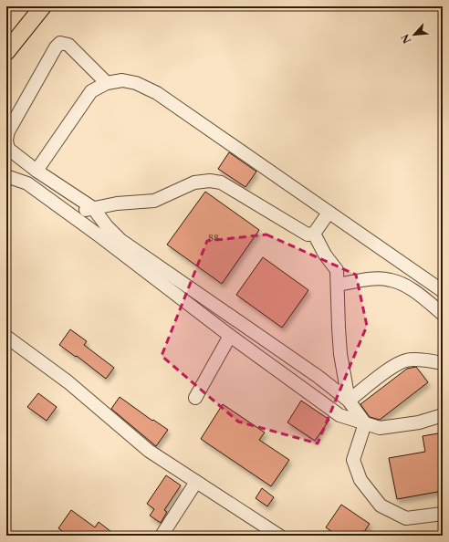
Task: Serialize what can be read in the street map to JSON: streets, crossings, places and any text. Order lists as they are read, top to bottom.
{
  "house_numbers": ["88"],
  "north": "bottom left"
}
